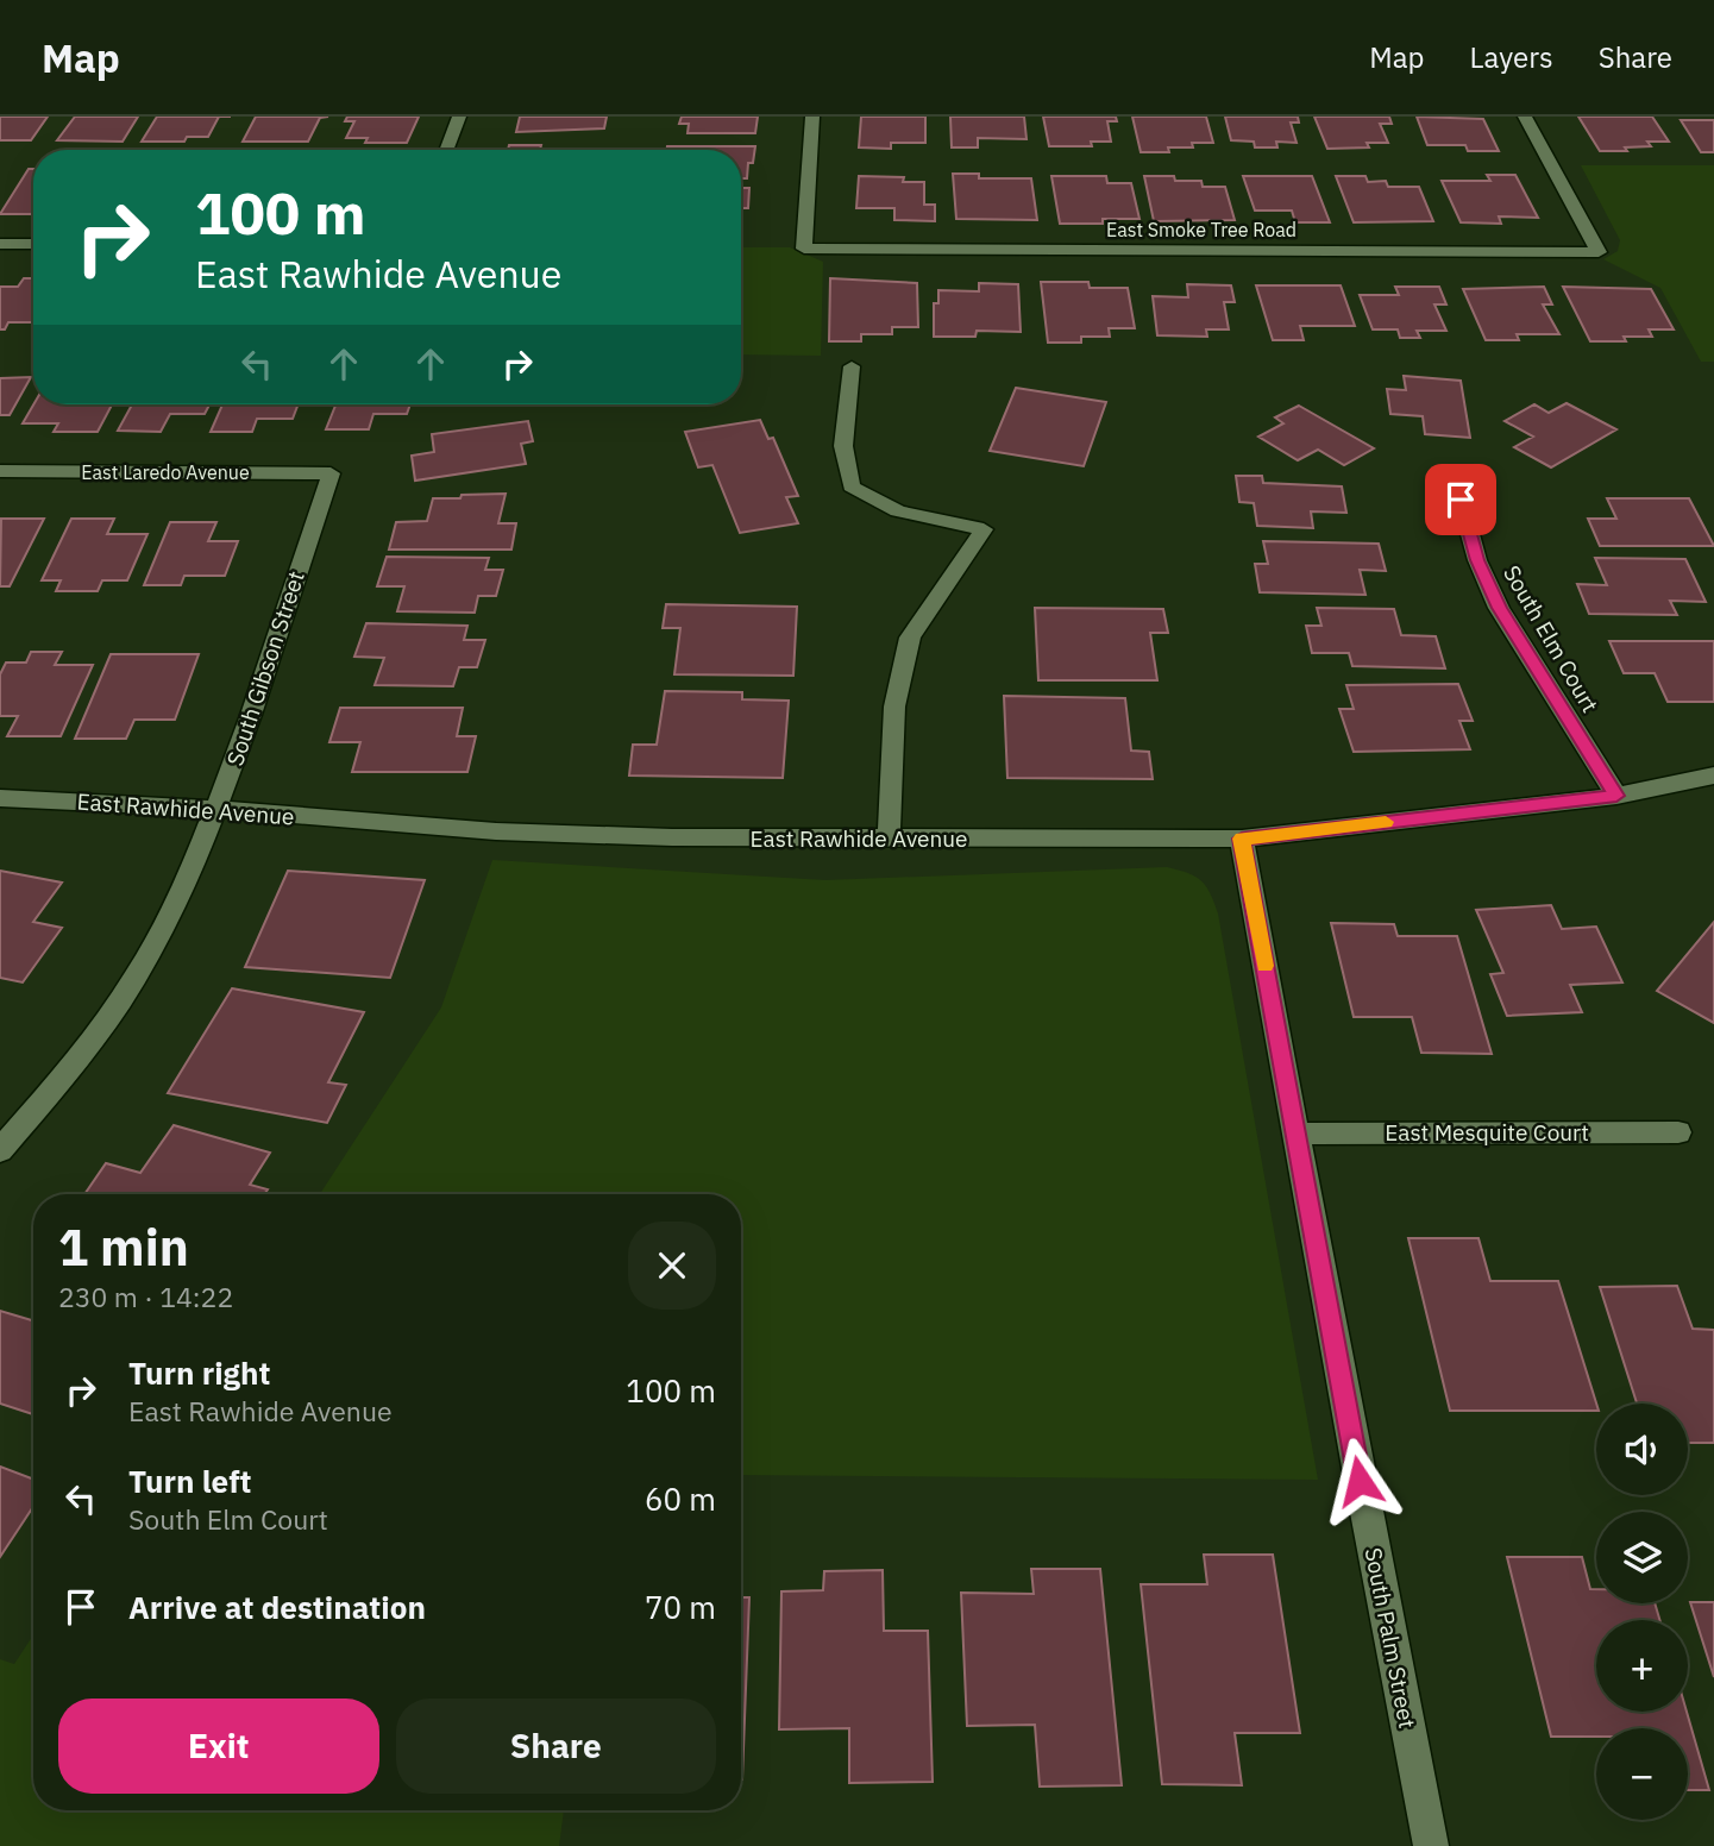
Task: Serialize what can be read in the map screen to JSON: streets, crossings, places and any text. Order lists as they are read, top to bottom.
{
  "streets": {
    "street": [
      "East Smoke Tree Road",
      "East Laredo Avenue",
      "South Elm Court",
      "South Gibson Street",
      "East Rawhide Avenue",
      "East Mesquite Court",
      "South Palm Street"
    ]
  },
  "crossings": [
    ["East Laredo Avenue", "South Gibson Street"],
    ["South Elm Court", "East Rawhide Avenue"],
    ["South Gibson Street", "East Rawhide Avenue"],
    ["East Rawhide Avenue", "South Palm Street"],
    ["East Mesquite Court", "South Palm Street"]
  ],
  "page": {
    "header": "Map",
    "nav": ["Map", "Layers", "Share"],
    "turn": ["100 m", "East Rawhide Avenue"],
    "heading": ["1 min", "230 m · 14:22"],
    "list": [
      {
        "name": "Turn right",
        "note": "East Rawhide Avenue",
        "value": "100 m"
      },
      {
        "name": "Turn left",
        "note": "South Elm Court",
        "value": "60 m"
      },
      {
        "name": "Arrive at destination",
        "value": "70 m"
      }
    ],
    "map_buttons": ["+", "−"],
    "buttons": ["Exit", "Share"]
  }
}
